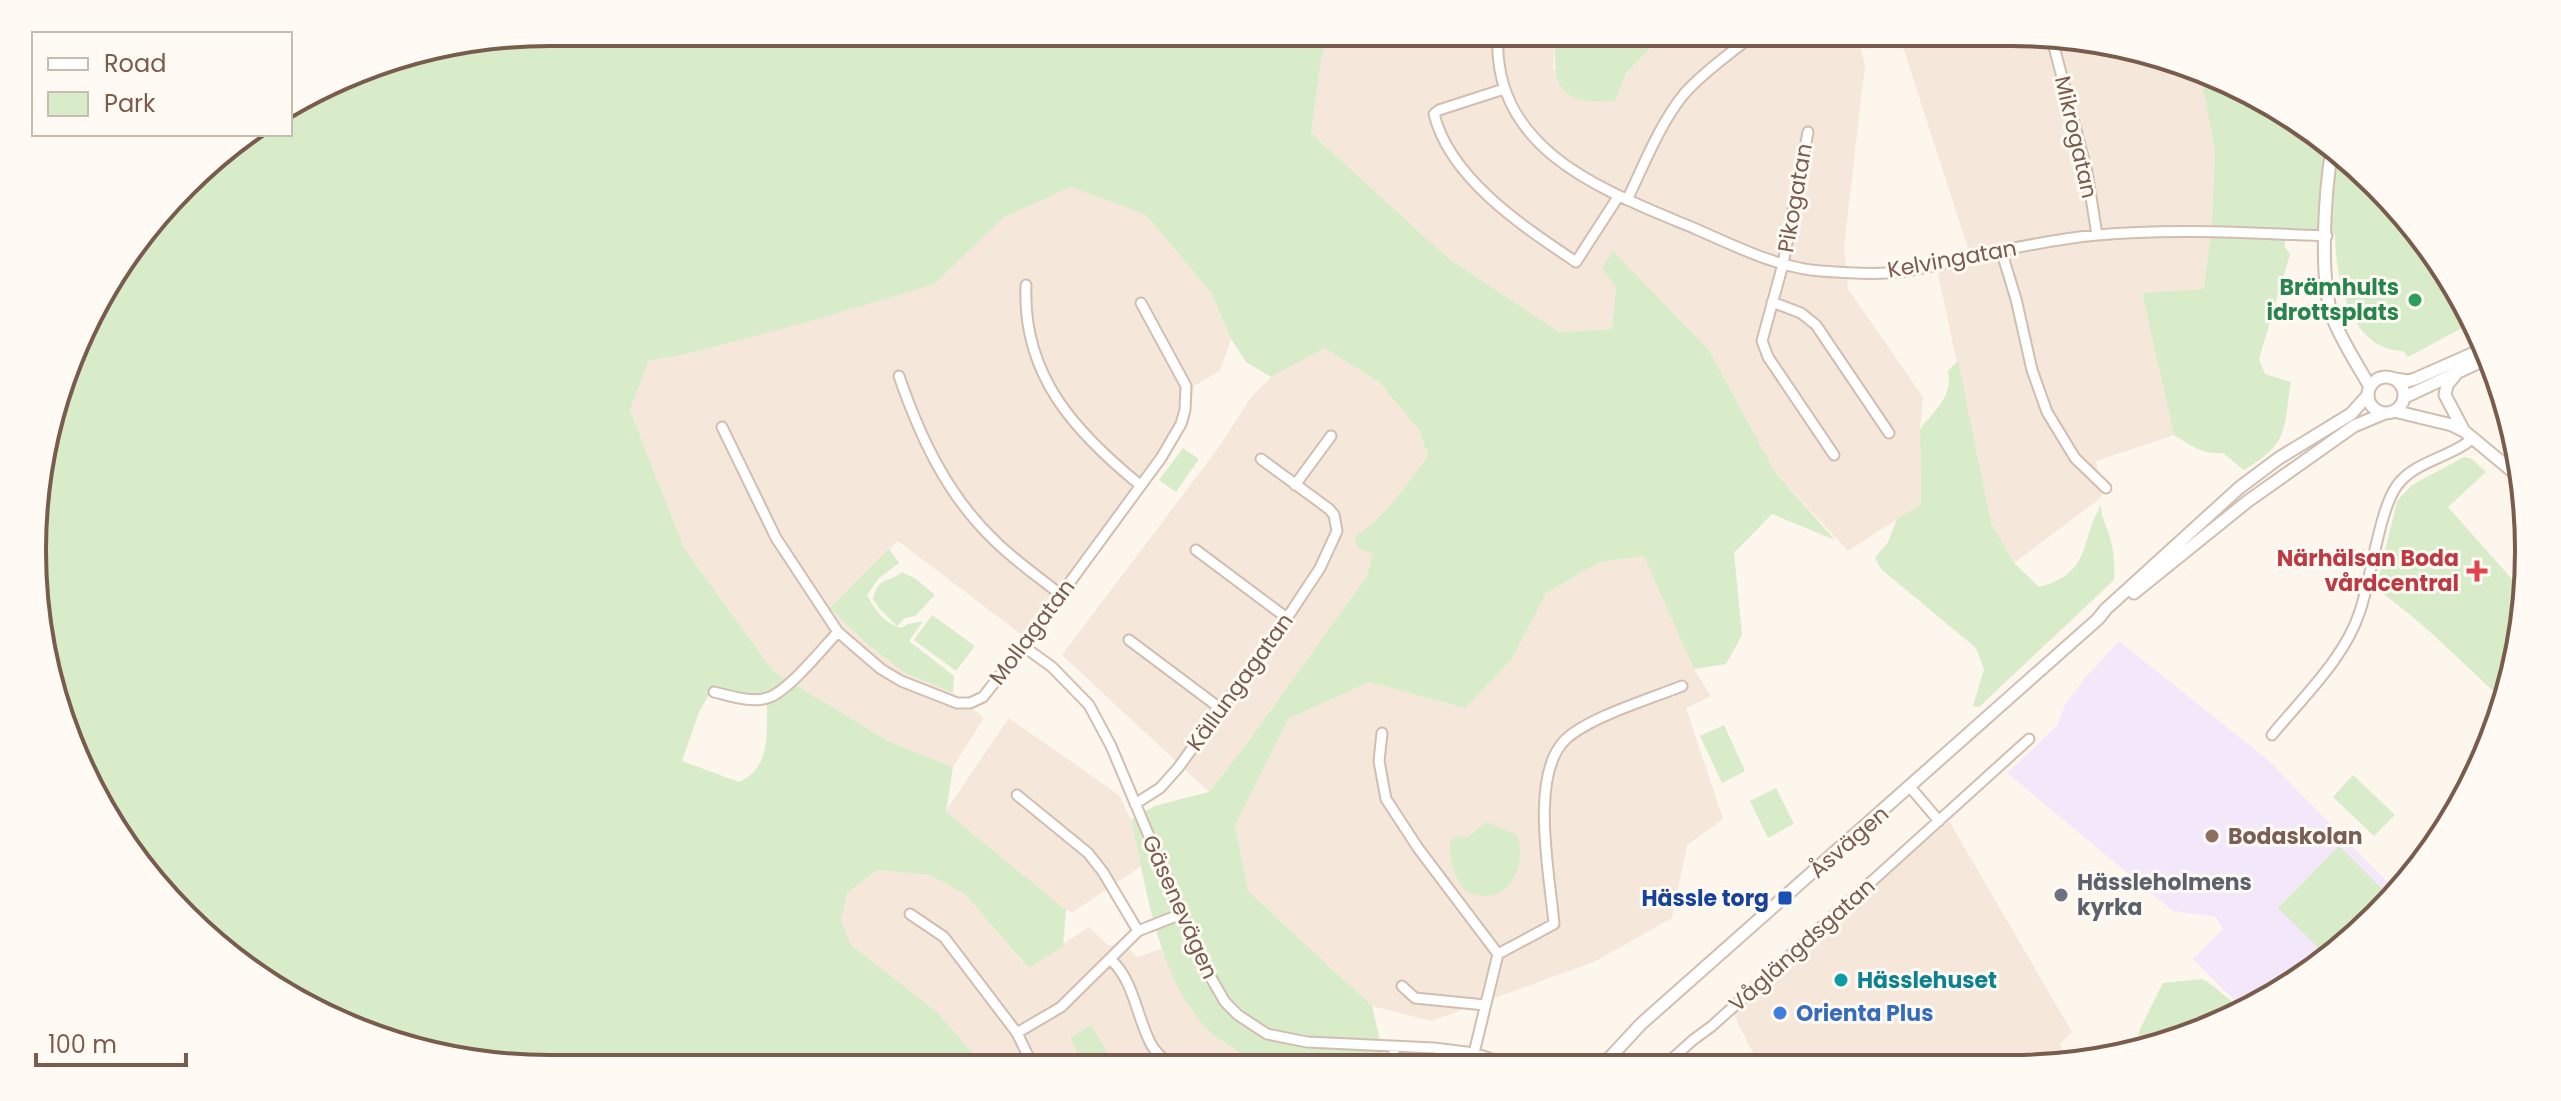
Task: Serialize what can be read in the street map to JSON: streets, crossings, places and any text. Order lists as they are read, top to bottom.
{
  "streets": {
    "street": [
      "Mikrogatan",
      "Pikogatan",
      "Kelvingatan",
      "Mollagatan",
      "Källungagatan",
      "Åsvägen",
      "Gäsenevägen",
      "Våglängdsgatan"
    ]
  },
  "crossings": [
    ["Mikrogatan", "Kelvingatan"],
    ["Pikogatan", "Kelvingatan"],
    ["Mollagatan", "Gäsenevägen"],
    ["Källungagatan", "Gäsenevägen"]
  ],
  "places": {
    "other": [
      "Brämhults idrottsplats",
      "Bodaskolan",
      "Hässleholmens kyrka",
      "Hässlehuset",
      "Orienta Plus"
    ],
    "health": ["Närhälsan Boda vårdcentral"],
    "transit": ["Hässle torg"]
  },
  "legend": ["Road", "Park"],
  "scale_bar": "100 m"
}
